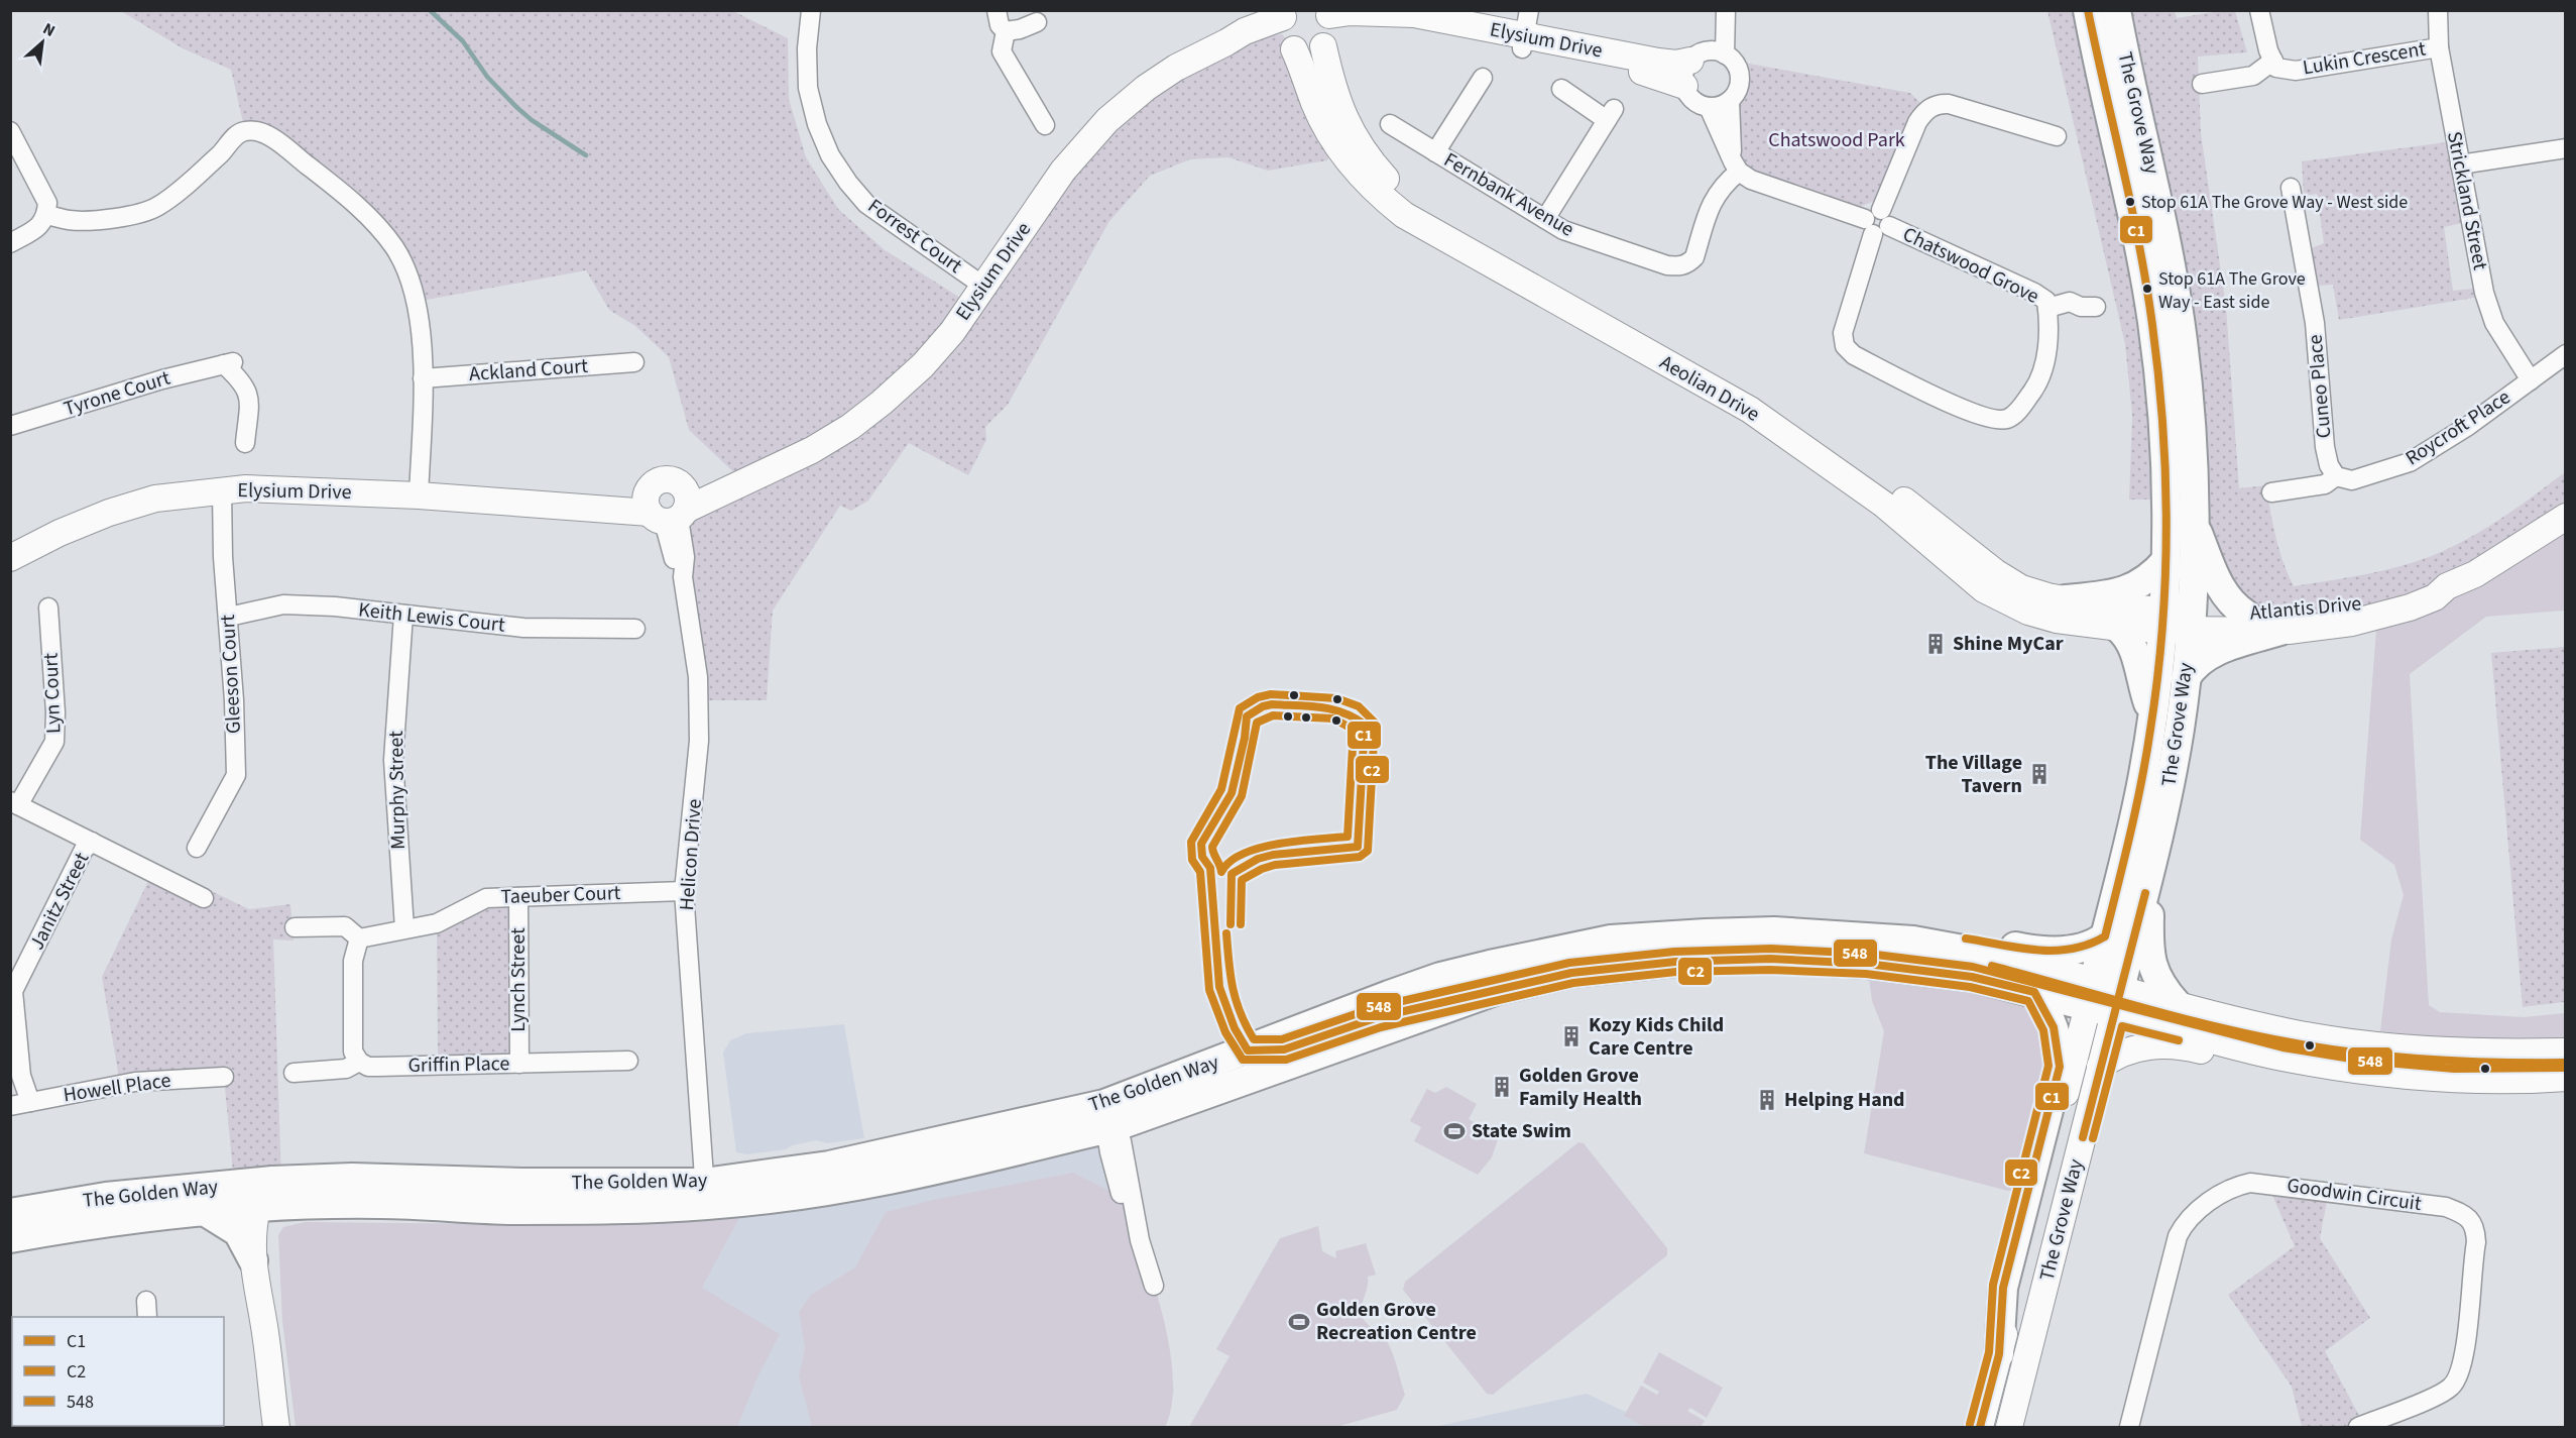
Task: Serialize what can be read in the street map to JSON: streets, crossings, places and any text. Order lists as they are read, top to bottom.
{
  "streets": {
    "main road": ["The Grove Way", "The Golden Way"],
    "street": [
      "Elysium Drive",
      "Lukin Crescent",
      "Fernbank Avenue",
      "Strickland Street",
      "Forrest Court",
      "Chatswood Grove",
      "Ackland Court",
      "Cuneo Place",
      "Aeolian Drive",
      "Tyrone Court",
      "Roycroft Place",
      "Atlantis Drive",
      "Keith Lewis Court",
      "Gleeson Court",
      "Lyn Court",
      "Murphy Street",
      "Helicon Drive",
      "Taeuber Court",
      "Janitz Street",
      "Lynch Street",
      "Griffin Place",
      "Howell Place",
      "Goodwin Circuit"
    ]
  },
  "crossings": [
    ["Elysium Drive", "Forrest Court"],
    ["Elysium Drive", "Aeolian Drive"],
    ["Elysium Drive", "Gleeson Court"],
    ["Elysium Drive", "Helicon Drive"],
    ["Lukin Crescent", "Strickland Street"],
    ["The Grove Way", "Aeolian Drive"],
    ["The Grove Way", "Atlantis Drive"],
    ["The Grove Way", "The Golden Way"],
    ["Fernbank Avenue", "Chatswood Grove"],
    ["Strickland Street", "Roycroft Place"],
    ["Cuneo Place", "Roycroft Place"],
    ["Aeolian Drive", "Atlantis Drive"],
    ["Keith Lewis Court", "Gleeson Court"],
    ["Keith Lewis Court", "Murphy Street"],
    ["Murphy Street", "Taeuber Court"],
    ["Helicon Drive", "Taeuber Court"],
    ["Helicon Drive", "The Golden Way"],
    ["Taeuber Court", "Lynch Street"],
    ["Janitz Street", "Howell Place"],
    ["Lynch Street", "Griffin Place"]
  ],
  "parks": ["Chatswood Park"],
  "places": {
    "other": ["Stop 61A The Grove Way - West side", "Stop 61A The Grove Way - East side"],
    "building": [
      "Shine MyCar",
      "The Village Tavern",
      "Kozy Kids Child Care Centre",
      "Golden Grove Family Health",
      "Helping Hand"
    ],
    "sports": ["State Swim", "Golden Grove Recreation Centre"]
  },
  "lines": ["transit line C1", "transit line C2", "transit line 548"],
  "legend": ["C1", "C2", "548"],
  "north": "top right"
}
